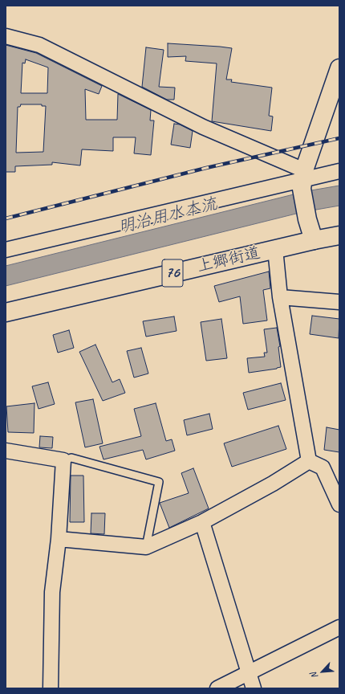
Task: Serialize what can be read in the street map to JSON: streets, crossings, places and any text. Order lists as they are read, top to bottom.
{
  "streets": {
    "main road": ["上郷街道", "76"]
  },
  "water": ["明治用水本流"],
  "north": "bottom left"
}
